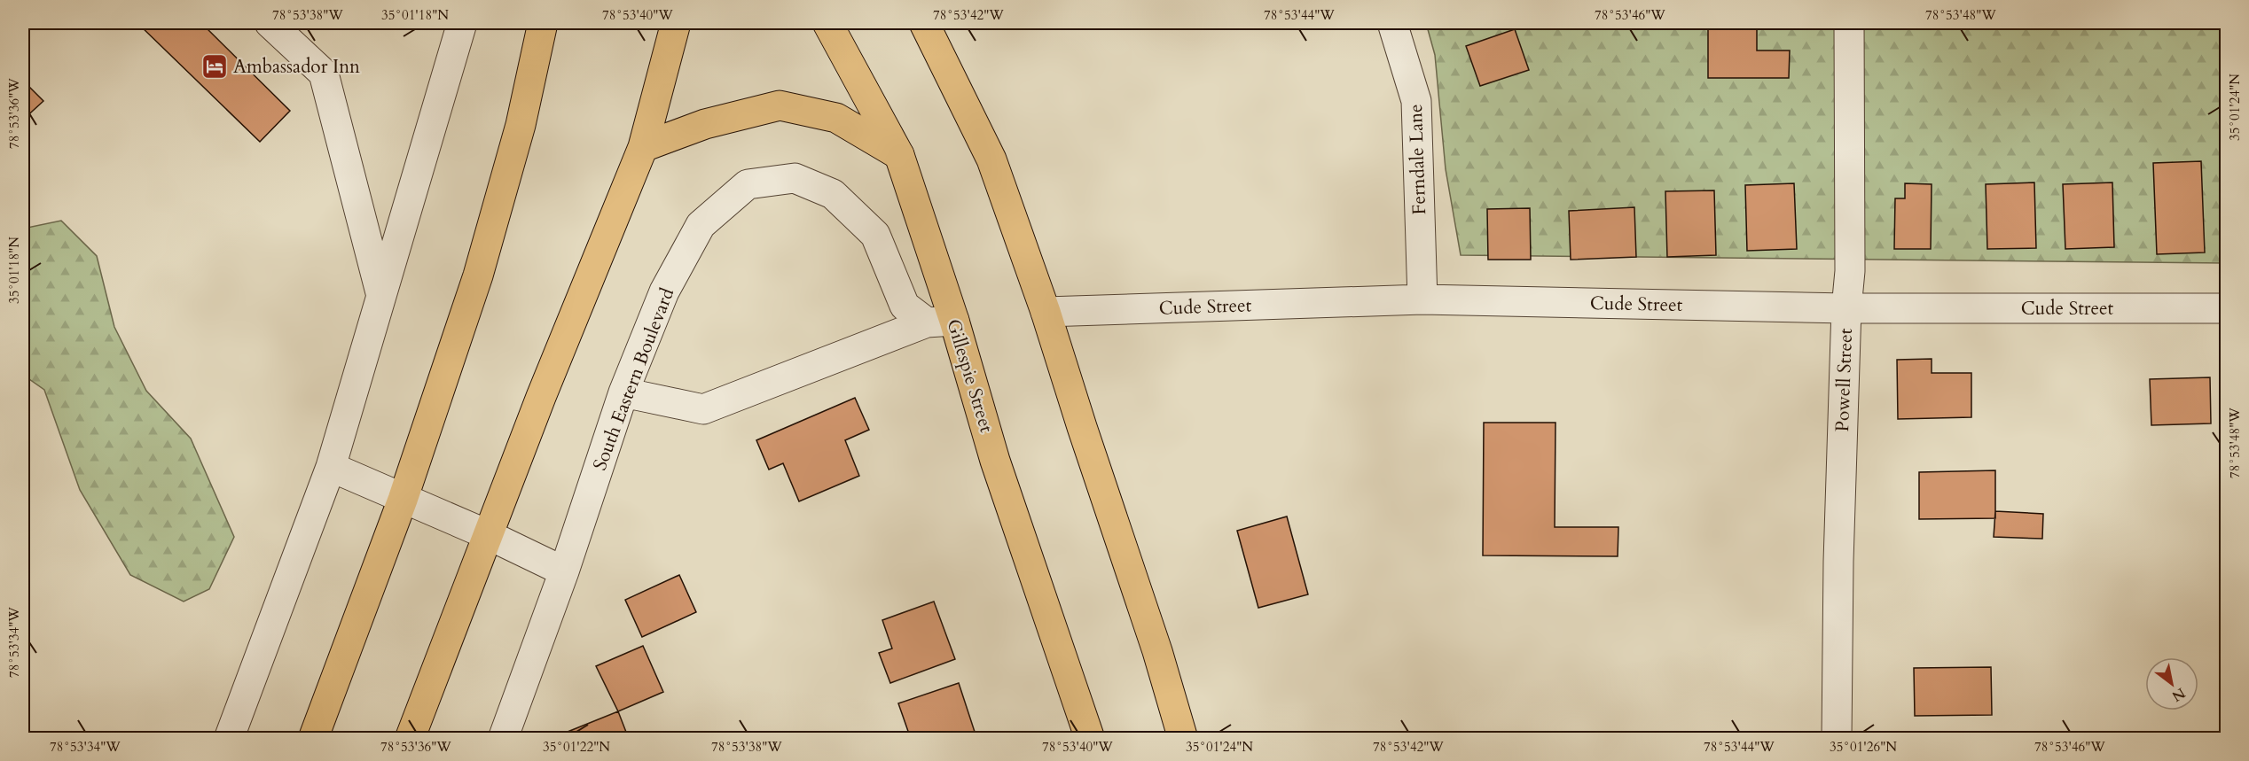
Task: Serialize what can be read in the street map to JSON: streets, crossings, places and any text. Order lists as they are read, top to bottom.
{
  "streets": {
    "main road": ["Gillespie Street"],
    "street": [
      "Ferndale Lane",
      "Cude Street",
      "South Eastern Boulevard",
      "Powell Street"
    ]
  },
  "crossings": [
    ["Ferndale Lane", "Cude Street"],
    ["Cude Street", "Powell Street"],
    ["Gillespie Street", "South Eastern Boulevard"]
  ],
  "places": {
    "hotel": ["Ambassador Inn"]
  },
  "north": "bottom right",
  "coordinates": [
    "78°53'38\"W",
    "35°01'18\"N",
    "78°53'40\"W",
    "78°53'42\"W",
    "78°53'44\"W",
    "78°53'46\"W",
    "78°53'48\"W",
    "35°01'24\"N",
    "78°53'36\"W",
    "78°53'34\"W",
    "35°01'22\"N",
    "35°01'26\"N"
  ]
}
